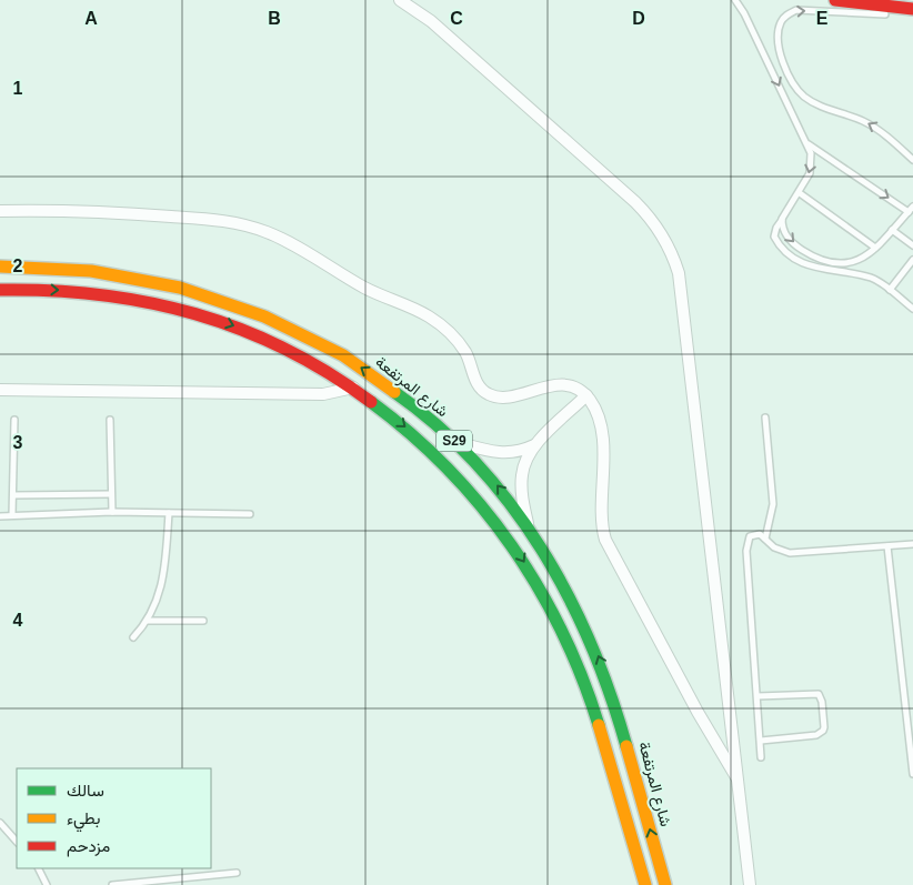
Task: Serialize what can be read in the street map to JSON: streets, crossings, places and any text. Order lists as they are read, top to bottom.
{
  "streets": {
    "main road": ["شارع المرتفعة", "S29"]
  },
  "legend": ["سالك", "بطيء", "مزدحم"],
  "grid": {
    "columns": [
      "A",
      "B",
      "C",
      "D",
      "E"
    ],
    "rows": [
      "1",
      "2",
      "3",
      "4"
    ]
  }
}
